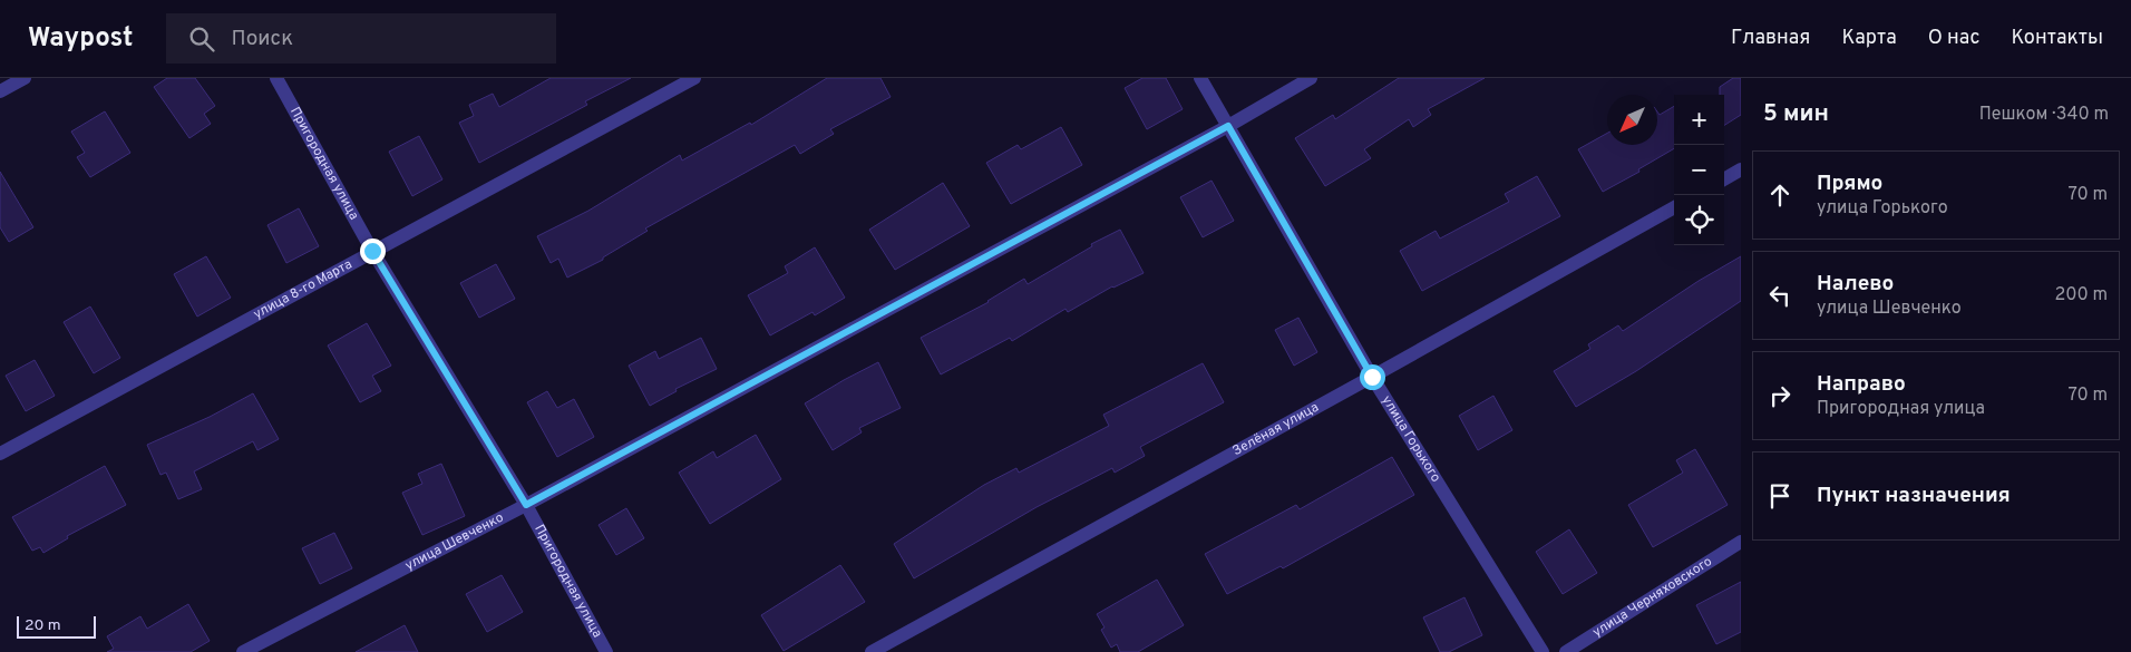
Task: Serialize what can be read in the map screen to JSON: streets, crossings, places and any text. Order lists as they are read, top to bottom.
{
  "streets": {
    "street": [
      "Пригородная улица",
      "улица 8-го Марта",
      "Зелёная улица",
      "улица Горького",
      "улица Шевченко",
      "улица Черняховского"
    ]
  },
  "crossings": [
    ["Пригородная улица", "улица 8-го Марта"],
    ["Пригородная улица", "улица Шевченко"],
    ["Зелёная улица", "улица Горького"],
    ["улица Горького", "улица Шевченко"]
  ],
  "scale_bar": "20 m",
  "north": "bottom left",
  "page": {
    "header": "Waypost",
    "search": "Поиск",
    "nav": [
      "Главная",
      "Карта",
      "О нас",
      "Контакты"
    ],
    "heading": ["5 мин", "Пешком · 340 m"],
    "map_buttons": ["+", "−"],
    "list": [
      ["Прямо", "улица Горького", "70 m"],
      ["Налево", "улица Шевченко", "200 m"],
      ["Направо", "Пригородная улица", "70 m"],
      "Пункт назначения"
    ],
    "scale": "20 m"
  }
}
